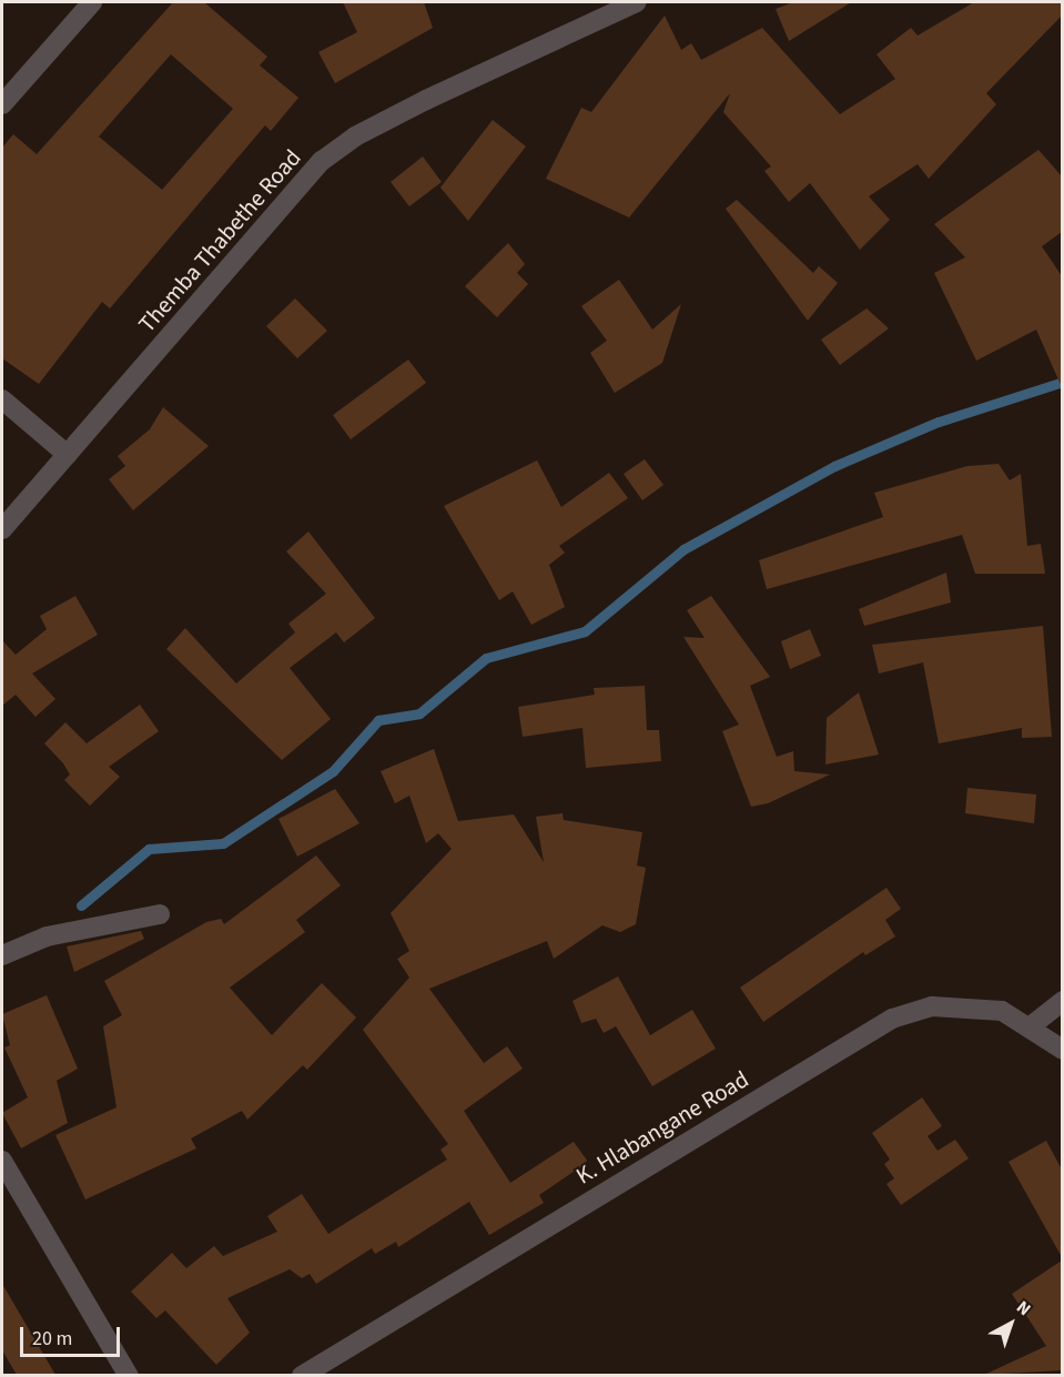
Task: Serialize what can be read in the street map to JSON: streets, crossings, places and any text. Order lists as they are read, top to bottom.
{
  "streets": {
    "street": ["Themba Thabethe Road", "K. Hlabangane Road"]
  },
  "scale_bar": "20 m",
  "north": "top right"
}
